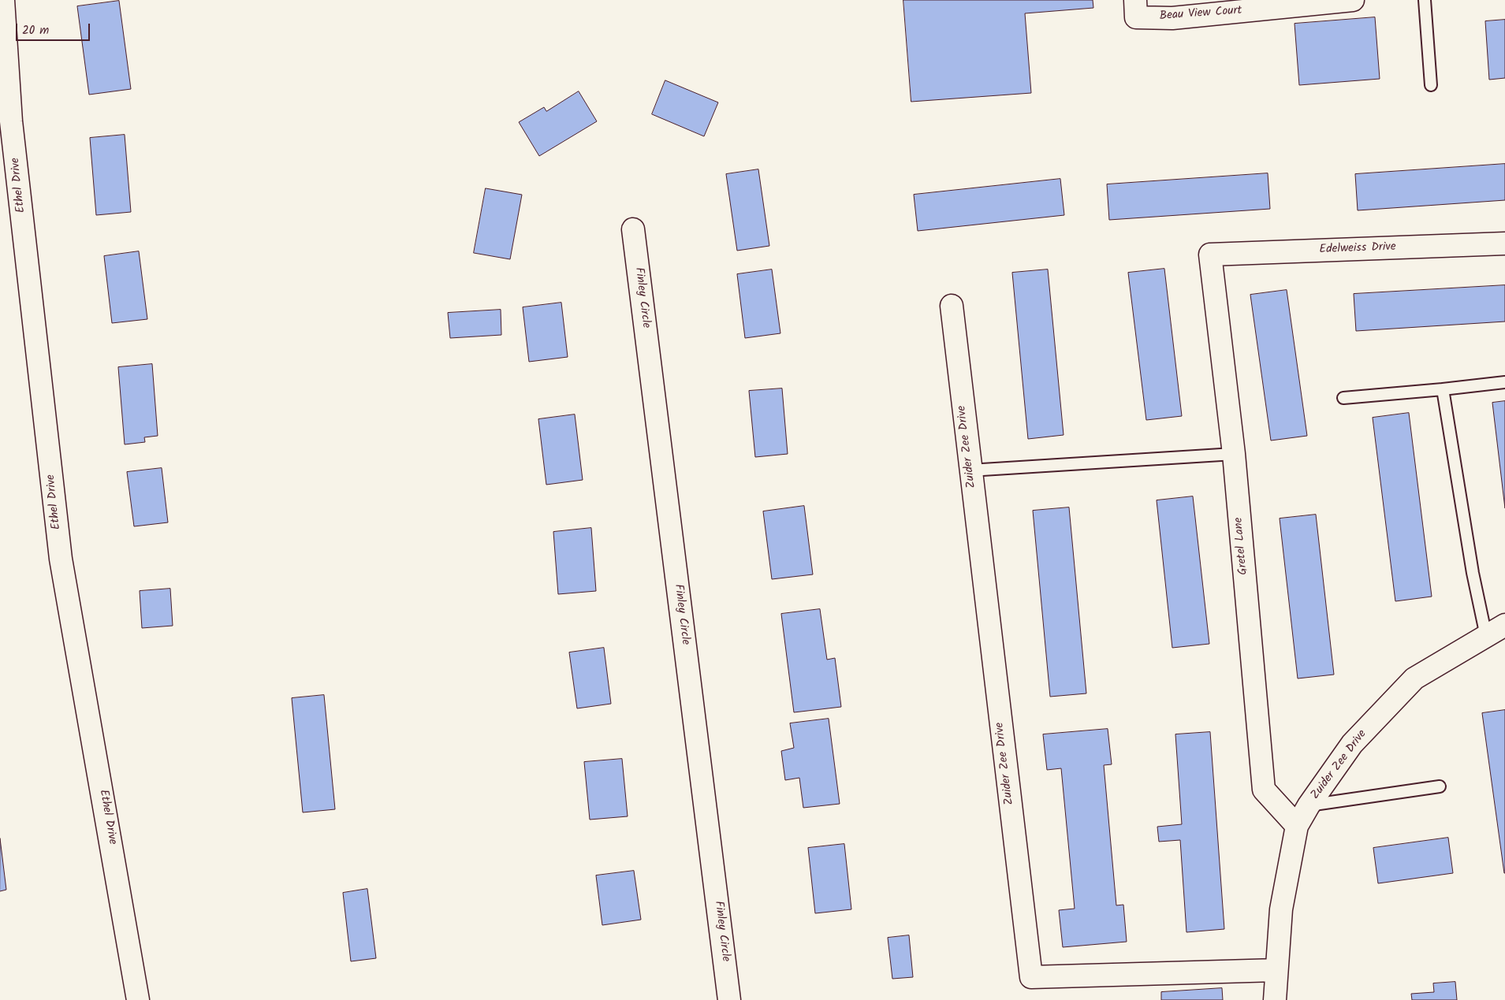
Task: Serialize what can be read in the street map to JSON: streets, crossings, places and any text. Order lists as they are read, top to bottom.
{
  "streets": {
    "street": [
      "Beau View Court",
      "Ethel Drive",
      "Edelweiss Drive",
      "Finley Circle",
      "Zuider Zee Drive",
      "Gretel Lane"
    ]
  },
  "crossings": [
    ["Edelweiss Drive", "Gretel Lane"],
    ["Zuider Zee Drive", "Gretel Lane"]
  ],
  "scale_bar": "20 m"
}
